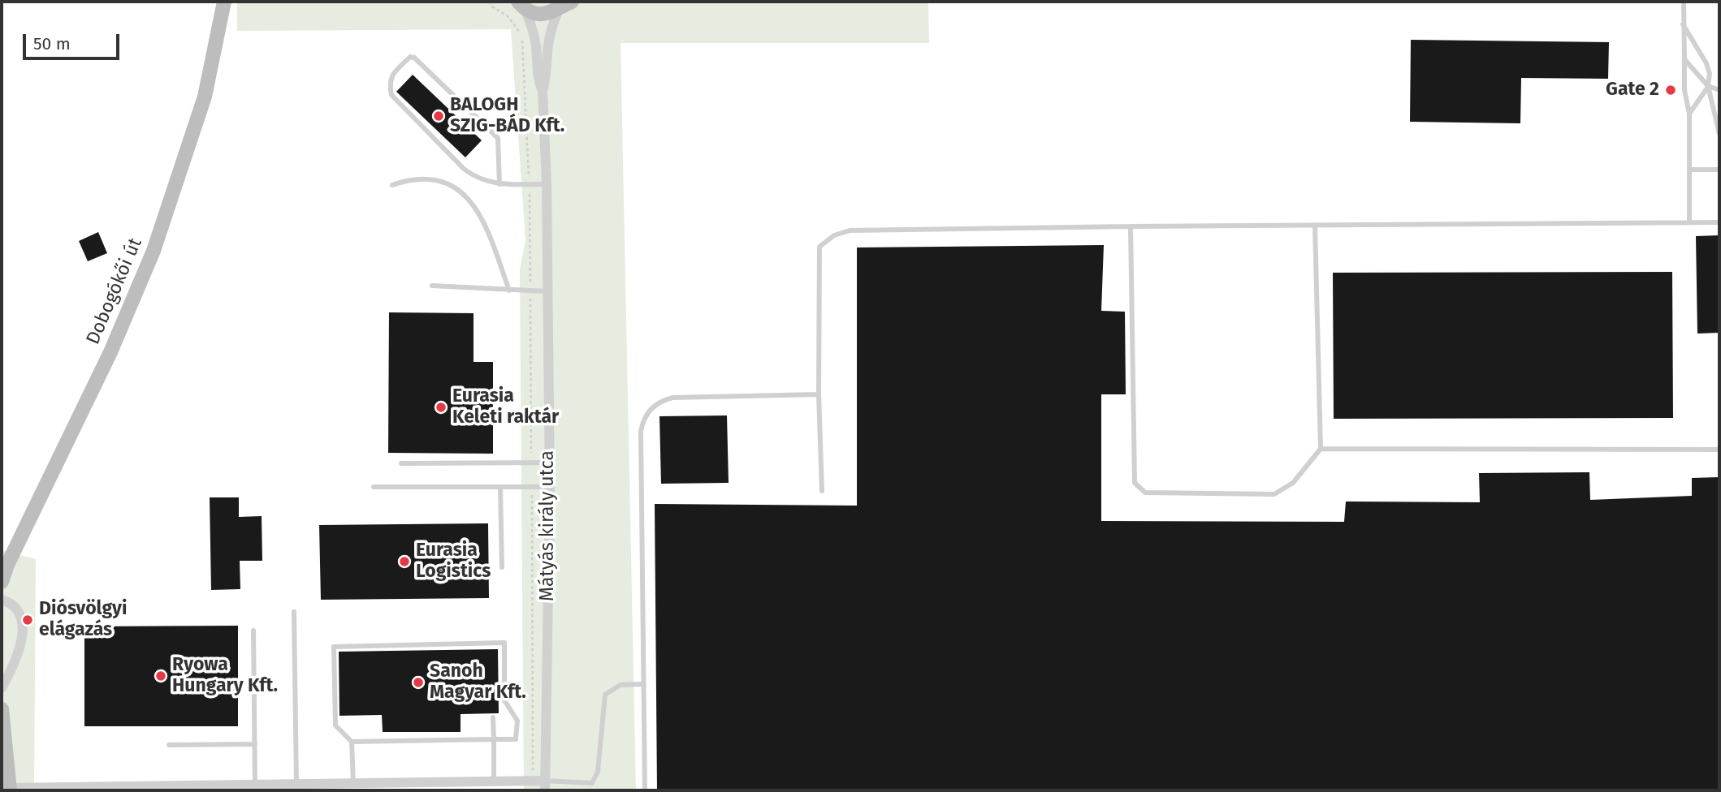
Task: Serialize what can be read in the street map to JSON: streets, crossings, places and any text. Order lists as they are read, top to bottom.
{
  "streets": {
    "main road": ["Dobogókői út"],
    "street": ["Mátyás király utca"]
  },
  "places": [
    "Gate 2",
    "BALOGH SZIG-BÁD Kft.",
    "Eurasia Keleti raktár",
    "Eurasia Logistics",
    "Diósvölgyi elágazás",
    "Ryowa Hungary Kft.",
    "Sanoh Magyar Kft."
  ],
  "scale_bar": "50 m"
}
